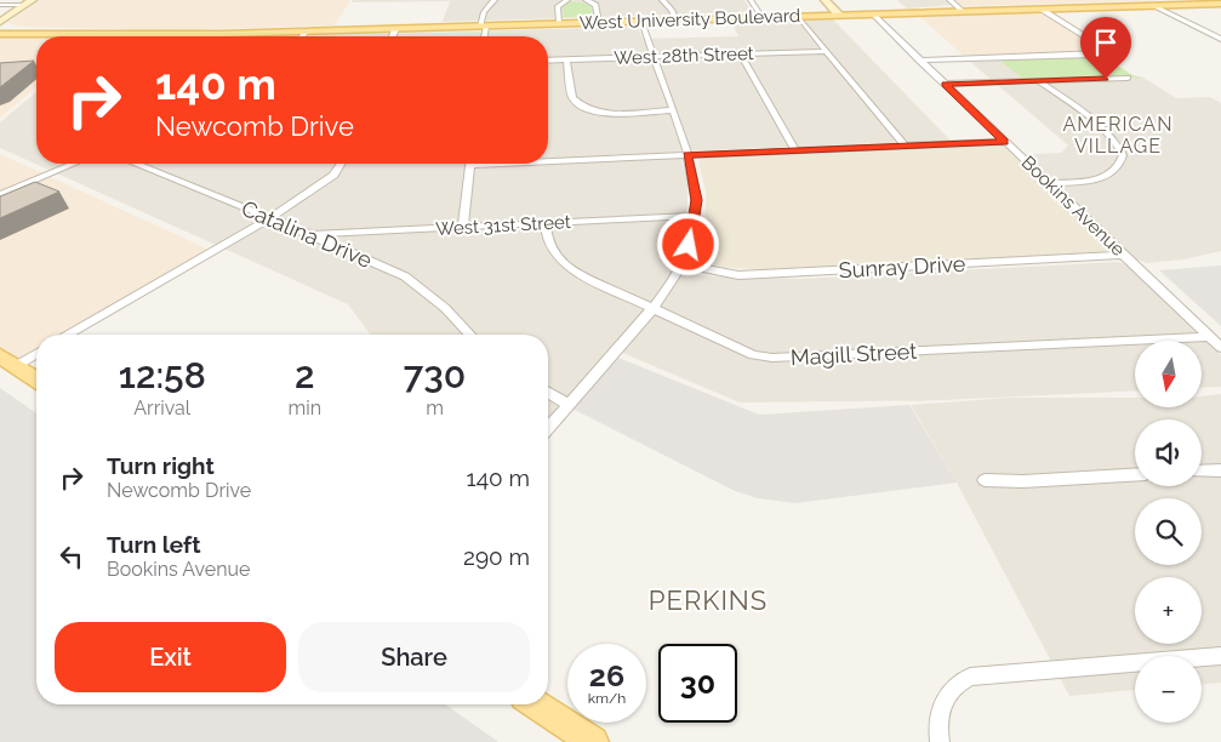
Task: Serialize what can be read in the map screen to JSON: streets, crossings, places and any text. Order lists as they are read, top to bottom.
{
  "streets": {
    "main road": ["West University Boulevard"],
    "street": [
      "West 28th Street",
      "Bookins Avenue",
      "West 31st Street",
      "Catalina Drive",
      "Sunray Drive",
      "Magill Street"
    ]
  },
  "crossings": [
    ["West University Boulevard", "Bookins Avenue"],
    ["Bookins Avenue", "Sunray Drive"],
    ["Bookins Avenue", "Magill Street"],
    ["West 31st Street", "Catalina Drive"],
    ["West 31st Street", "Magill Street"]
  ],
  "districts": ["AMERICAN VILLAGE", "PERKINS"],
  "north": "bottom",
  "page": {
    "turn": ["140 m", "Newcomb Drive"],
    "eta": [
      "12:58",
      "Arrival",
      "2",
      "min",
      "730",
      "m"
    ],
    "map_buttons": ["+", "−"],
    "list": [
      {
        "name": "Turn right",
        "note": "Newcomb Drive",
        "value": "140 m"
      },
      {
        "name": "Turn left",
        "note": "Bookins Avenue",
        "value": "290 m"
      }
    ],
    "buttons": ["Exit", "Share"],
    "speed": "26 km/h",
    "limit": "30"
  }
}
